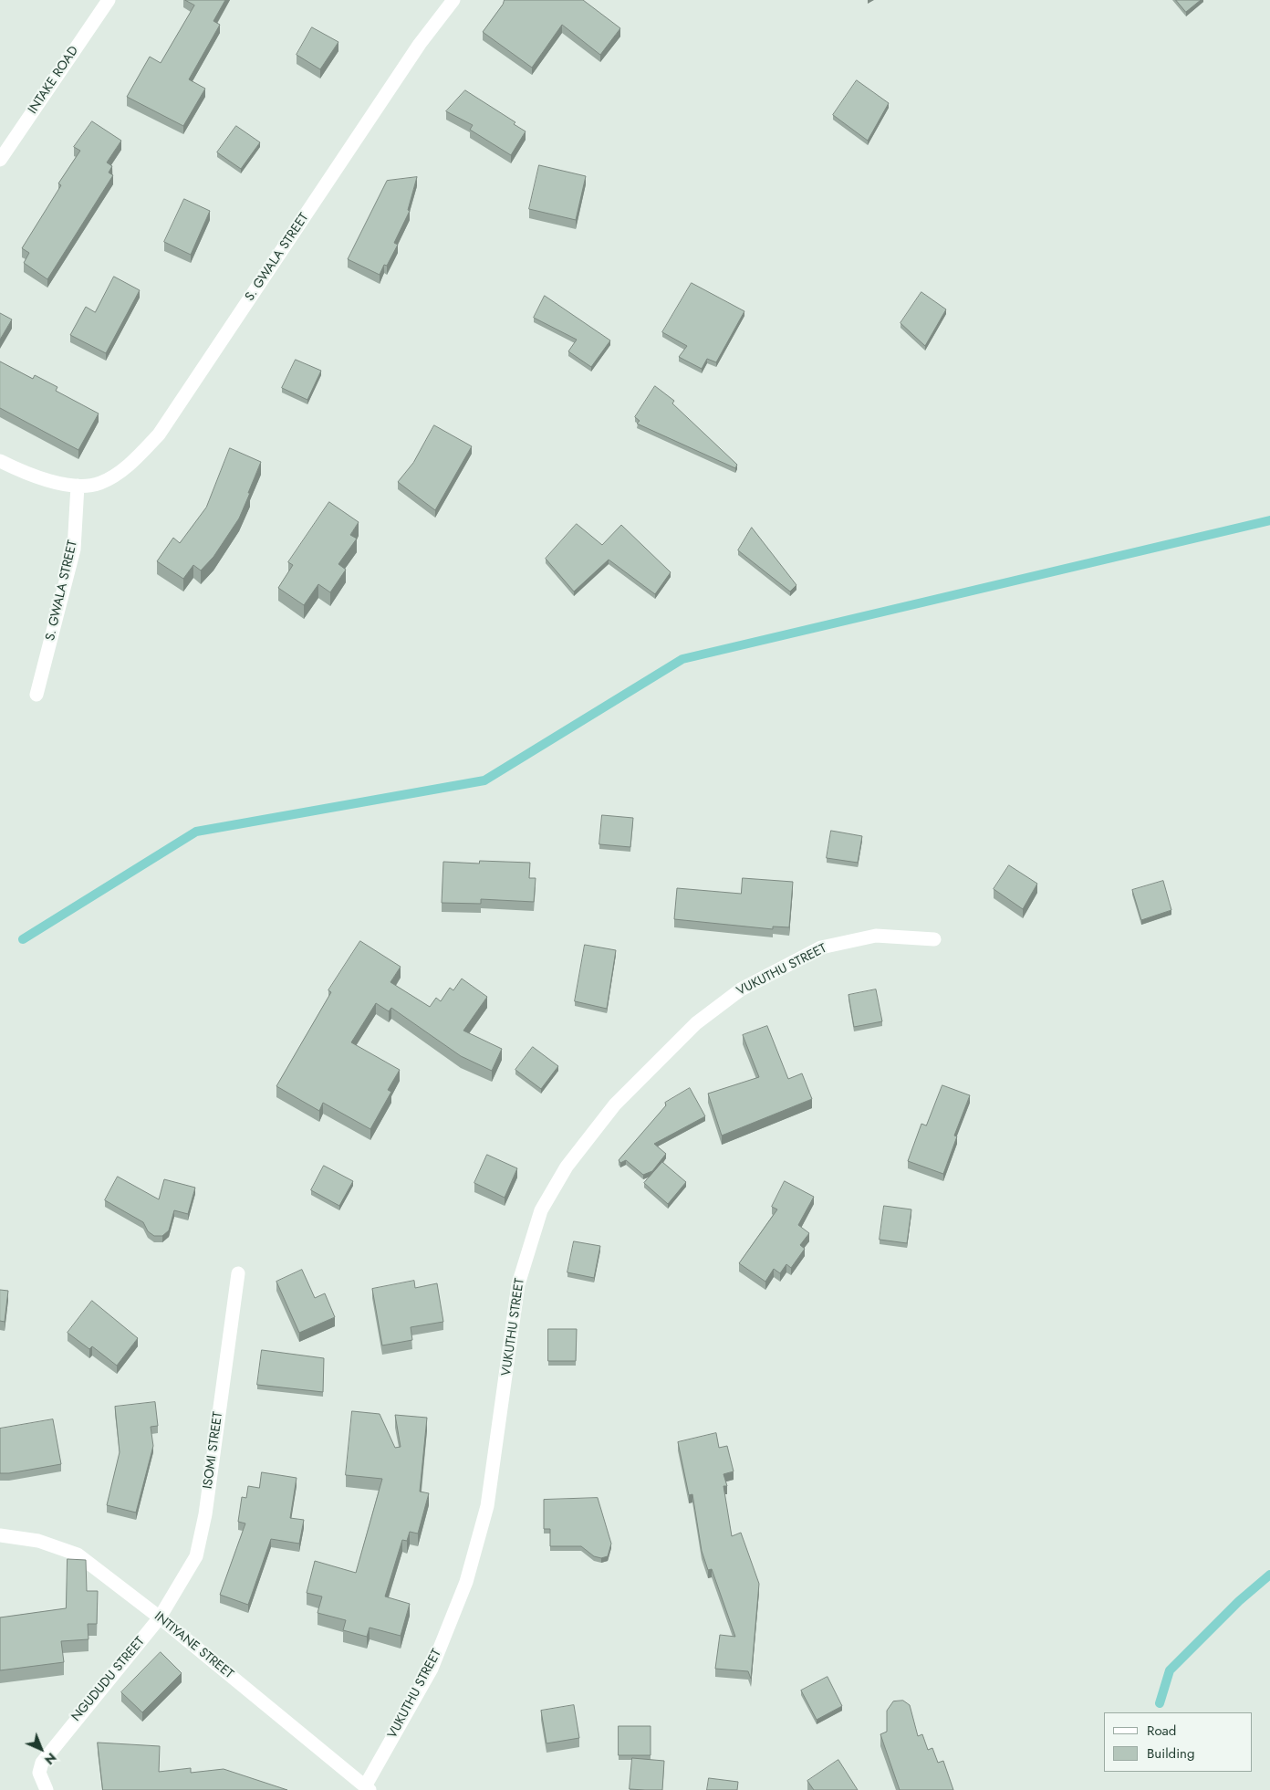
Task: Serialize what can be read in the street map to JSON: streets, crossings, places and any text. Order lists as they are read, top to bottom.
{
  "streets": {
    "street": [
      "INTAKE ROAD",
      "S. GWALA STREET",
      "VUKUTHU STREET",
      "ISOMI STREET",
      "INTIYANE STREET",
      "NGUDUDU STREET"
    ]
  },
  "crossings": [
    ["VUKUTHU STREET", "INTIYANE STREET"],
    ["ISOMI STREET", "INTIYANE STREET"],
    ["ISOMI STREET", "NGUDUDU STREET"],
    ["INTIYANE STREET", "NGUDUDU STREET"]
  ],
  "legend": ["Road", "Building"],
  "north": "bottom right"
}
